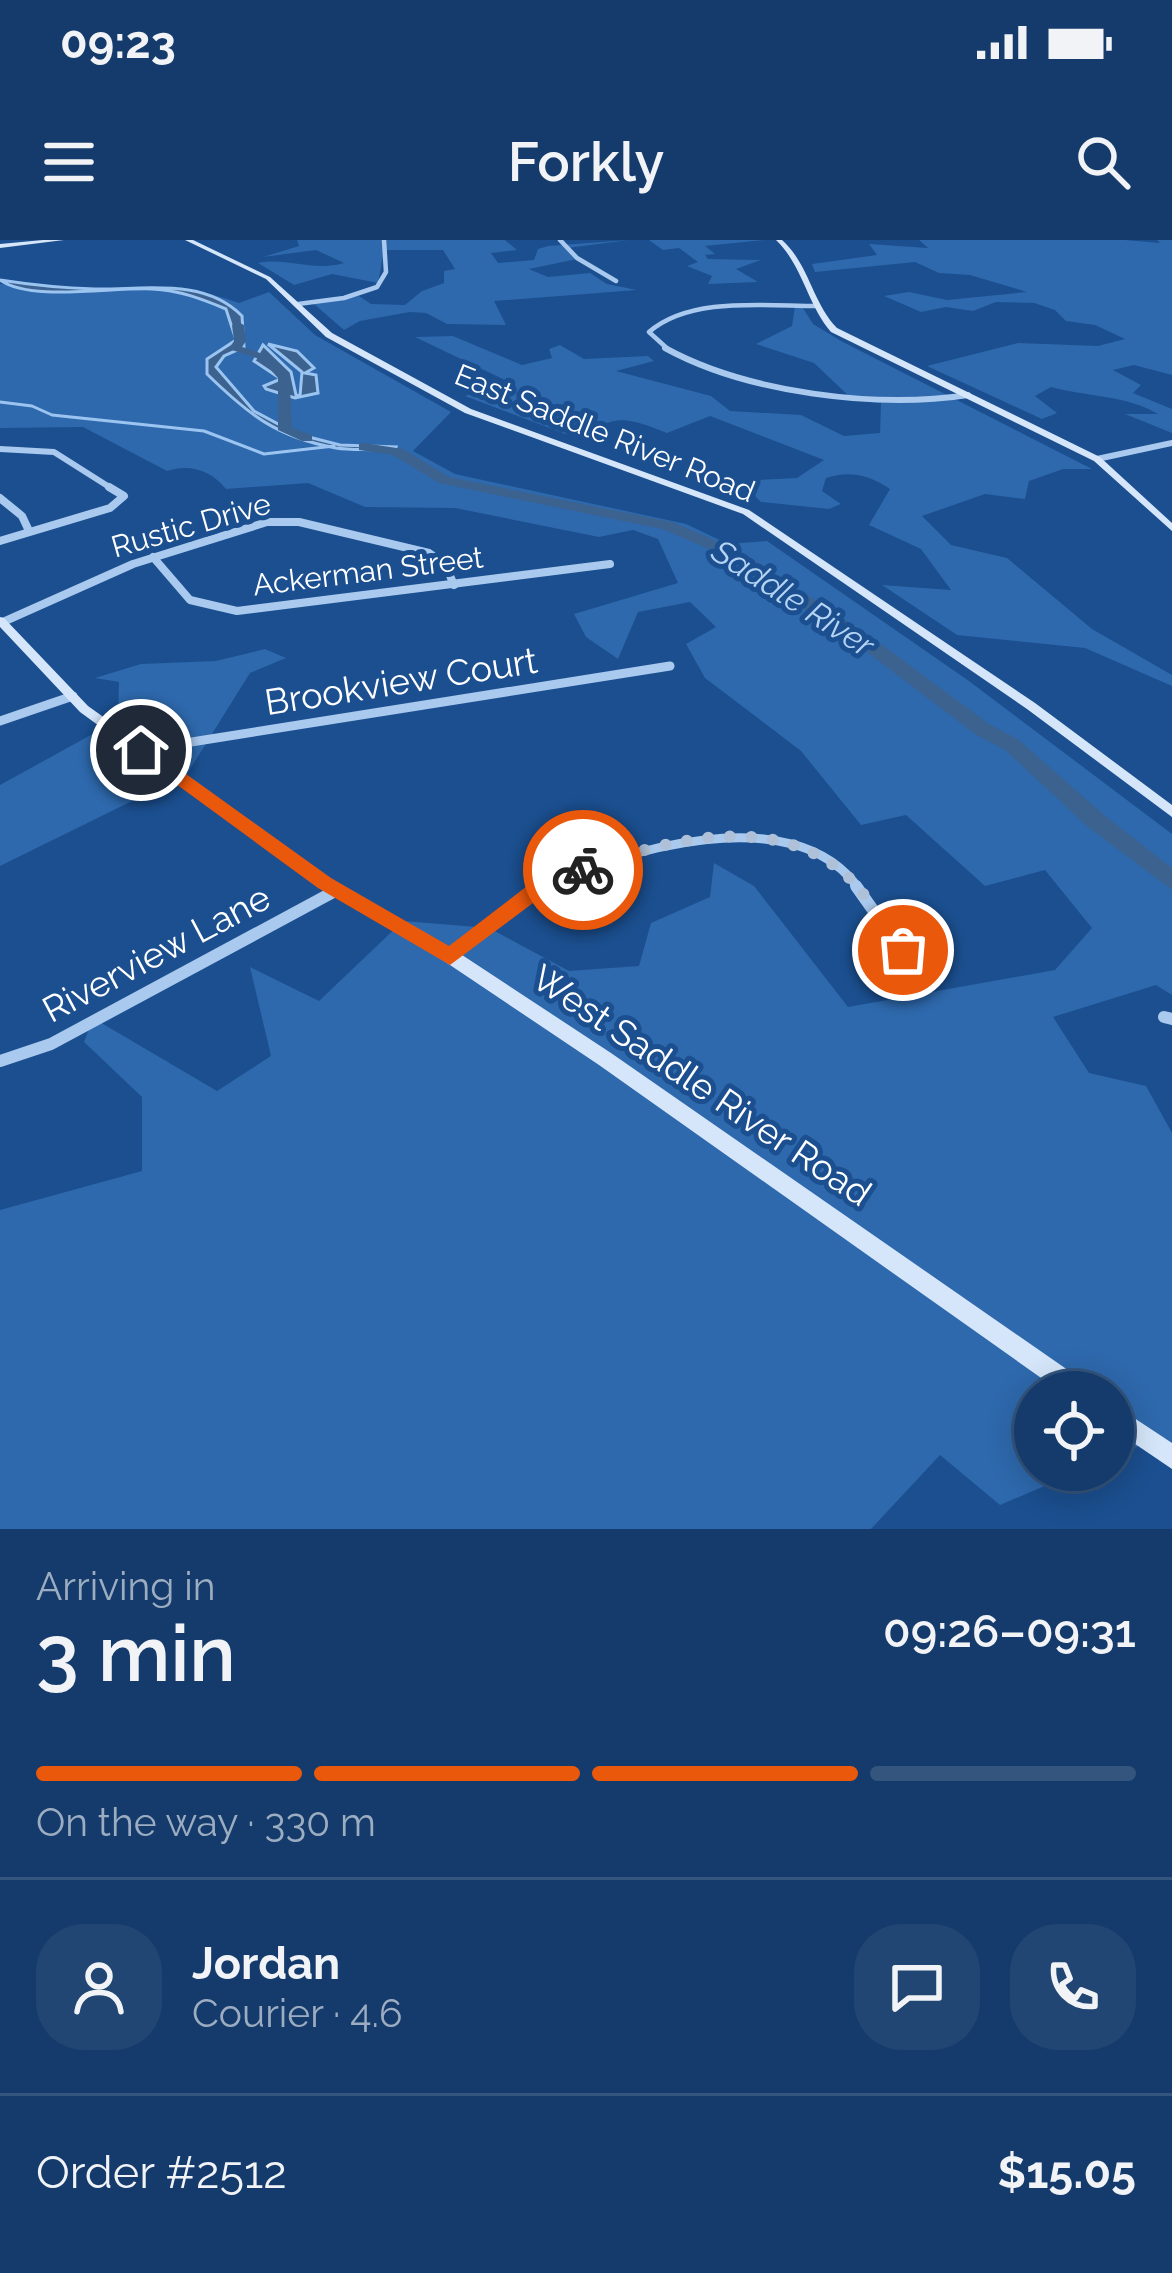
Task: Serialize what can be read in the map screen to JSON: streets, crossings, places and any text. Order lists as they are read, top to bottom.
{
  "streets": {
    "street": [
      "East Saddle River Road",
      "Rustic Drive",
      "Ackerman Street",
      "Brookview Court",
      "Riverview Lane",
      "West Saddle River Road"
    ]
  },
  "crossings": [
    ["Rustic Drive", "Ackerman Street"],
    ["Rustic Drive", "West Saddle River Road"],
    ["Brookview Court", "West Saddle River Road"],
    ["Riverview Lane", "West Saddle River Road"]
  ],
  "water": ["Saddle River"],
  "page": {
    "status": "09:23",
    "header": "Forkly",
    "heading": ["3 min", "Arriving in", "09:26–09:31"],
    "panel": [
      "Jordan",
      "Courier · 4.6",
      "Order #2512",
      "$15.05"
    ],
    "bar": "On the way · 330 m"
  }
}
